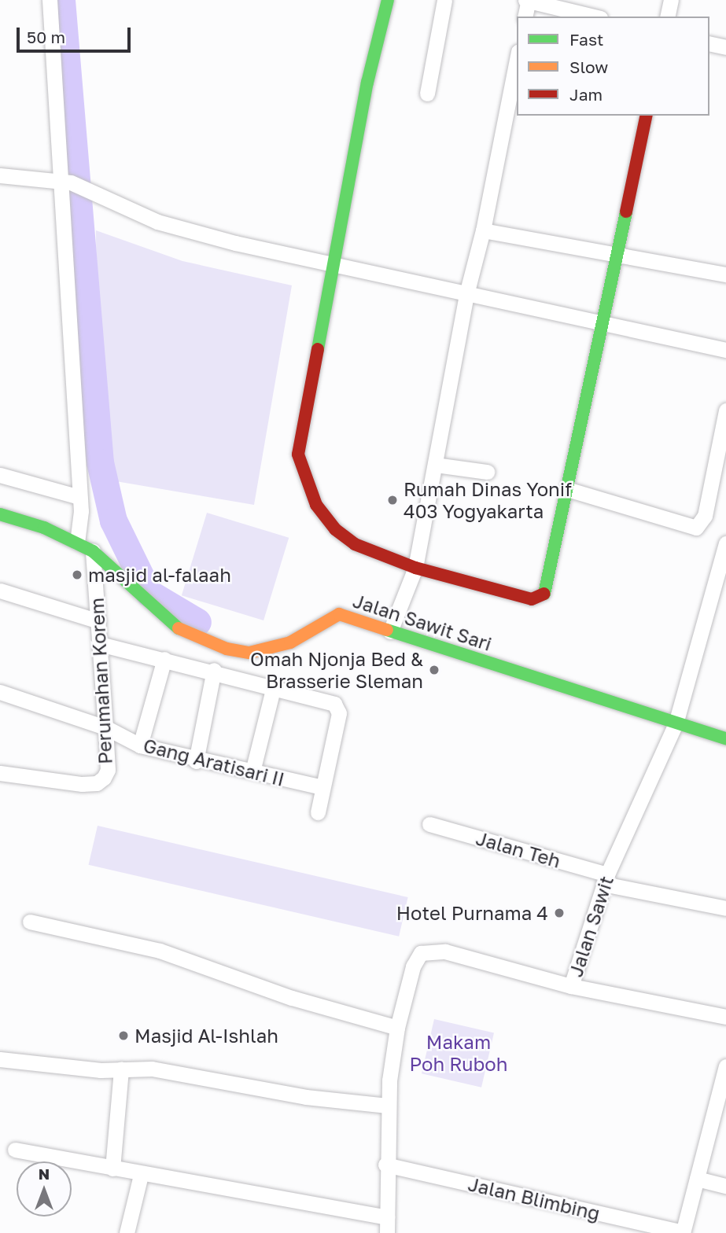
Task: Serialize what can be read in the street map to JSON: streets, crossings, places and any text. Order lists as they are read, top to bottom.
{
  "streets": {
    "street": [
      "Jalan Sawit Sari",
      "Perumahan Korem",
      "Gang Aratisari II",
      "Jalan Teh",
      "Jalan Sawit",
      "Jalan Blimbing"
    ]
  },
  "crossings": [
    ["Jalan Sawit Sari", "Perumahan Korem"],
    ["Jalan Sawit Sari", "Jalan Sawit"],
    ["Perumahan Korem", "Gang Aratisari II"],
    ["Jalan Teh", "Jalan Sawit"]
  ],
  "parks": ["Makam Poh Ruboh"],
  "places": [
    "Rumah Dinas Yonif 403 Yogyakarta",
    "masjid al-falaah",
    "Omah Njonja Bed & Brasserie Sleman",
    "Hotel Purnama 4",
    "Masjid Al-Ishlah"
  ],
  "legend": ["Fast", "Slow", "Jam"],
  "scale_bar": "50 m",
  "north": "top"
}
